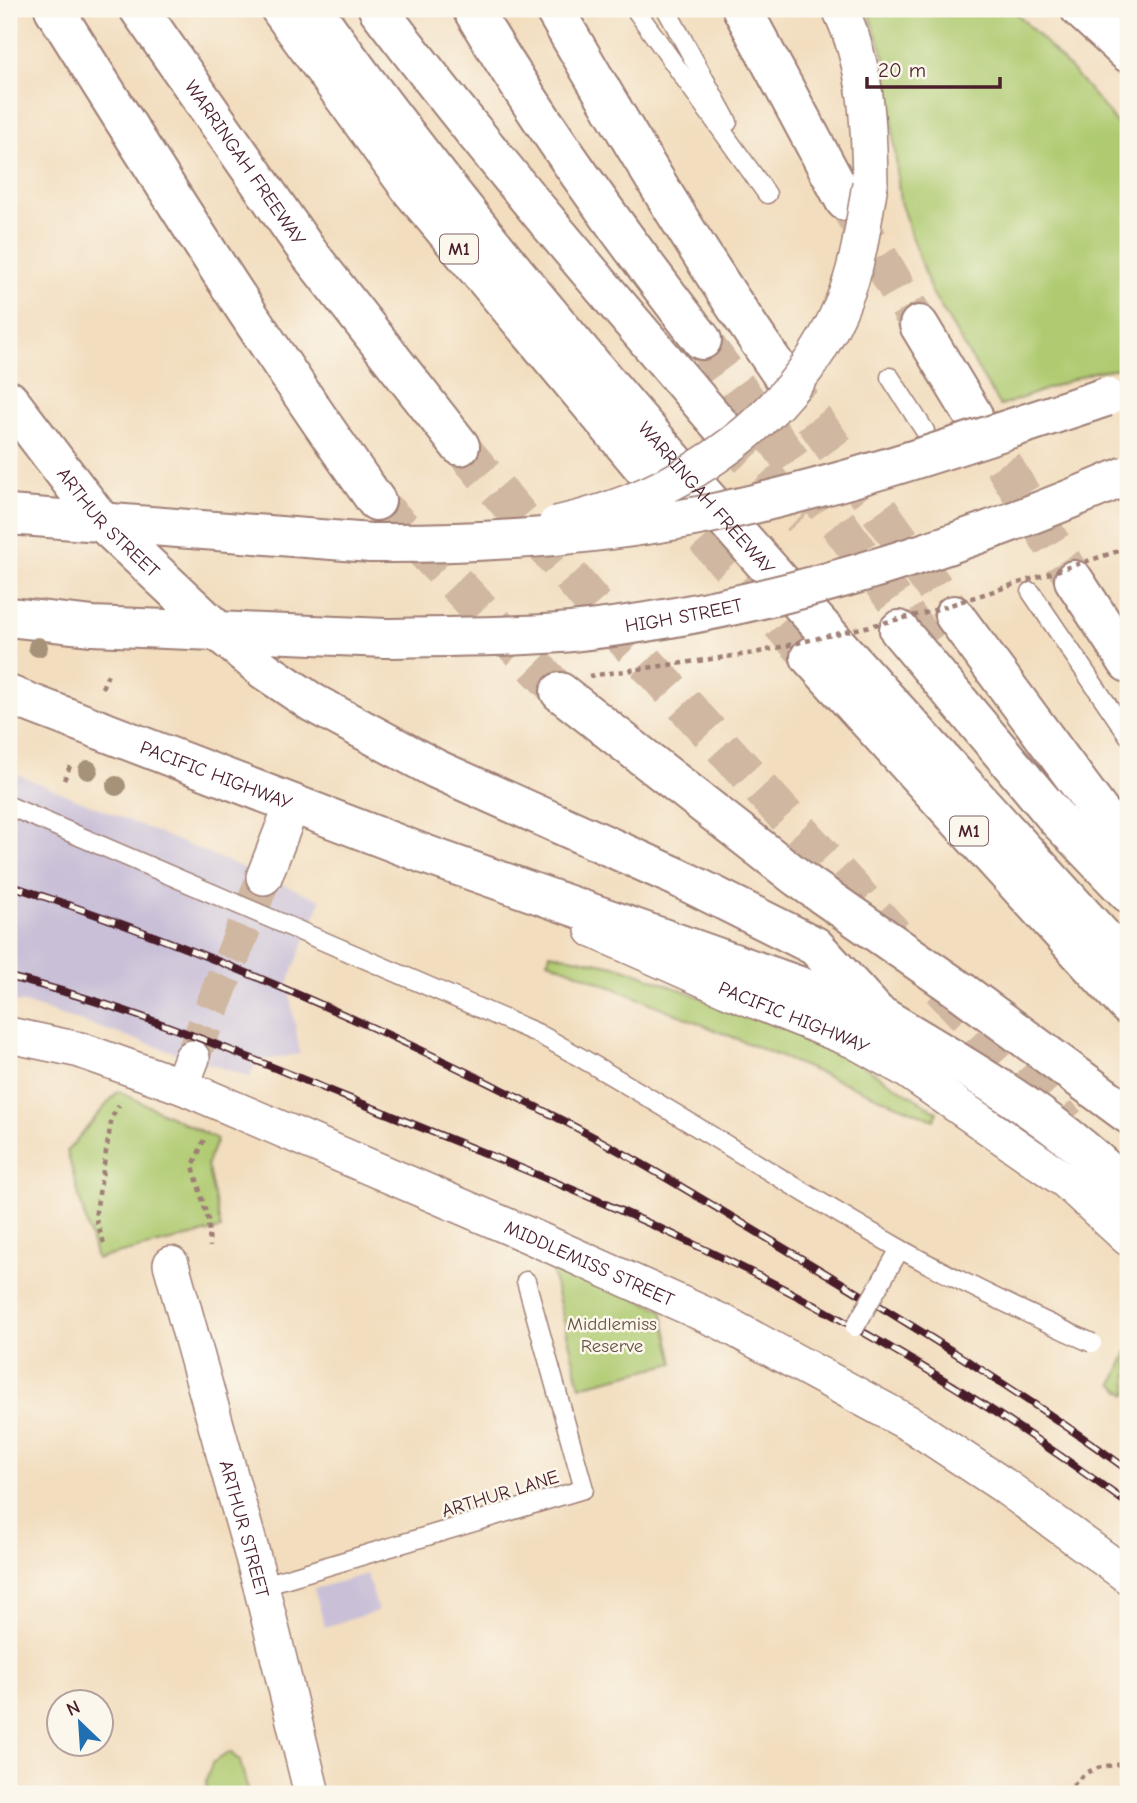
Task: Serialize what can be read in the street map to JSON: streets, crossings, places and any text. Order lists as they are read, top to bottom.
{
  "streets": {
    "main road": [
      "WARRINGAH FREEWAY",
      "M1",
      "ARTHUR STREET",
      "HIGH STREET",
      "PACIFIC HIGHWAY"
    ],
    "street": ["MIDDLEMISS STREET"],
    "lane": ["ARTHUR LANE"]
  },
  "crossings": [
    ["ARTHUR STREET", "HIGH STREET"],
    ["ARTHUR STREET", "PACIFIC HIGHWAY"],
    ["ARTHUR STREET", "ARTHUR LANE"]
  ],
  "parks": ["Middlemiss Reserve"],
  "scale_bar": "20 m",
  "north": "top left"
}
